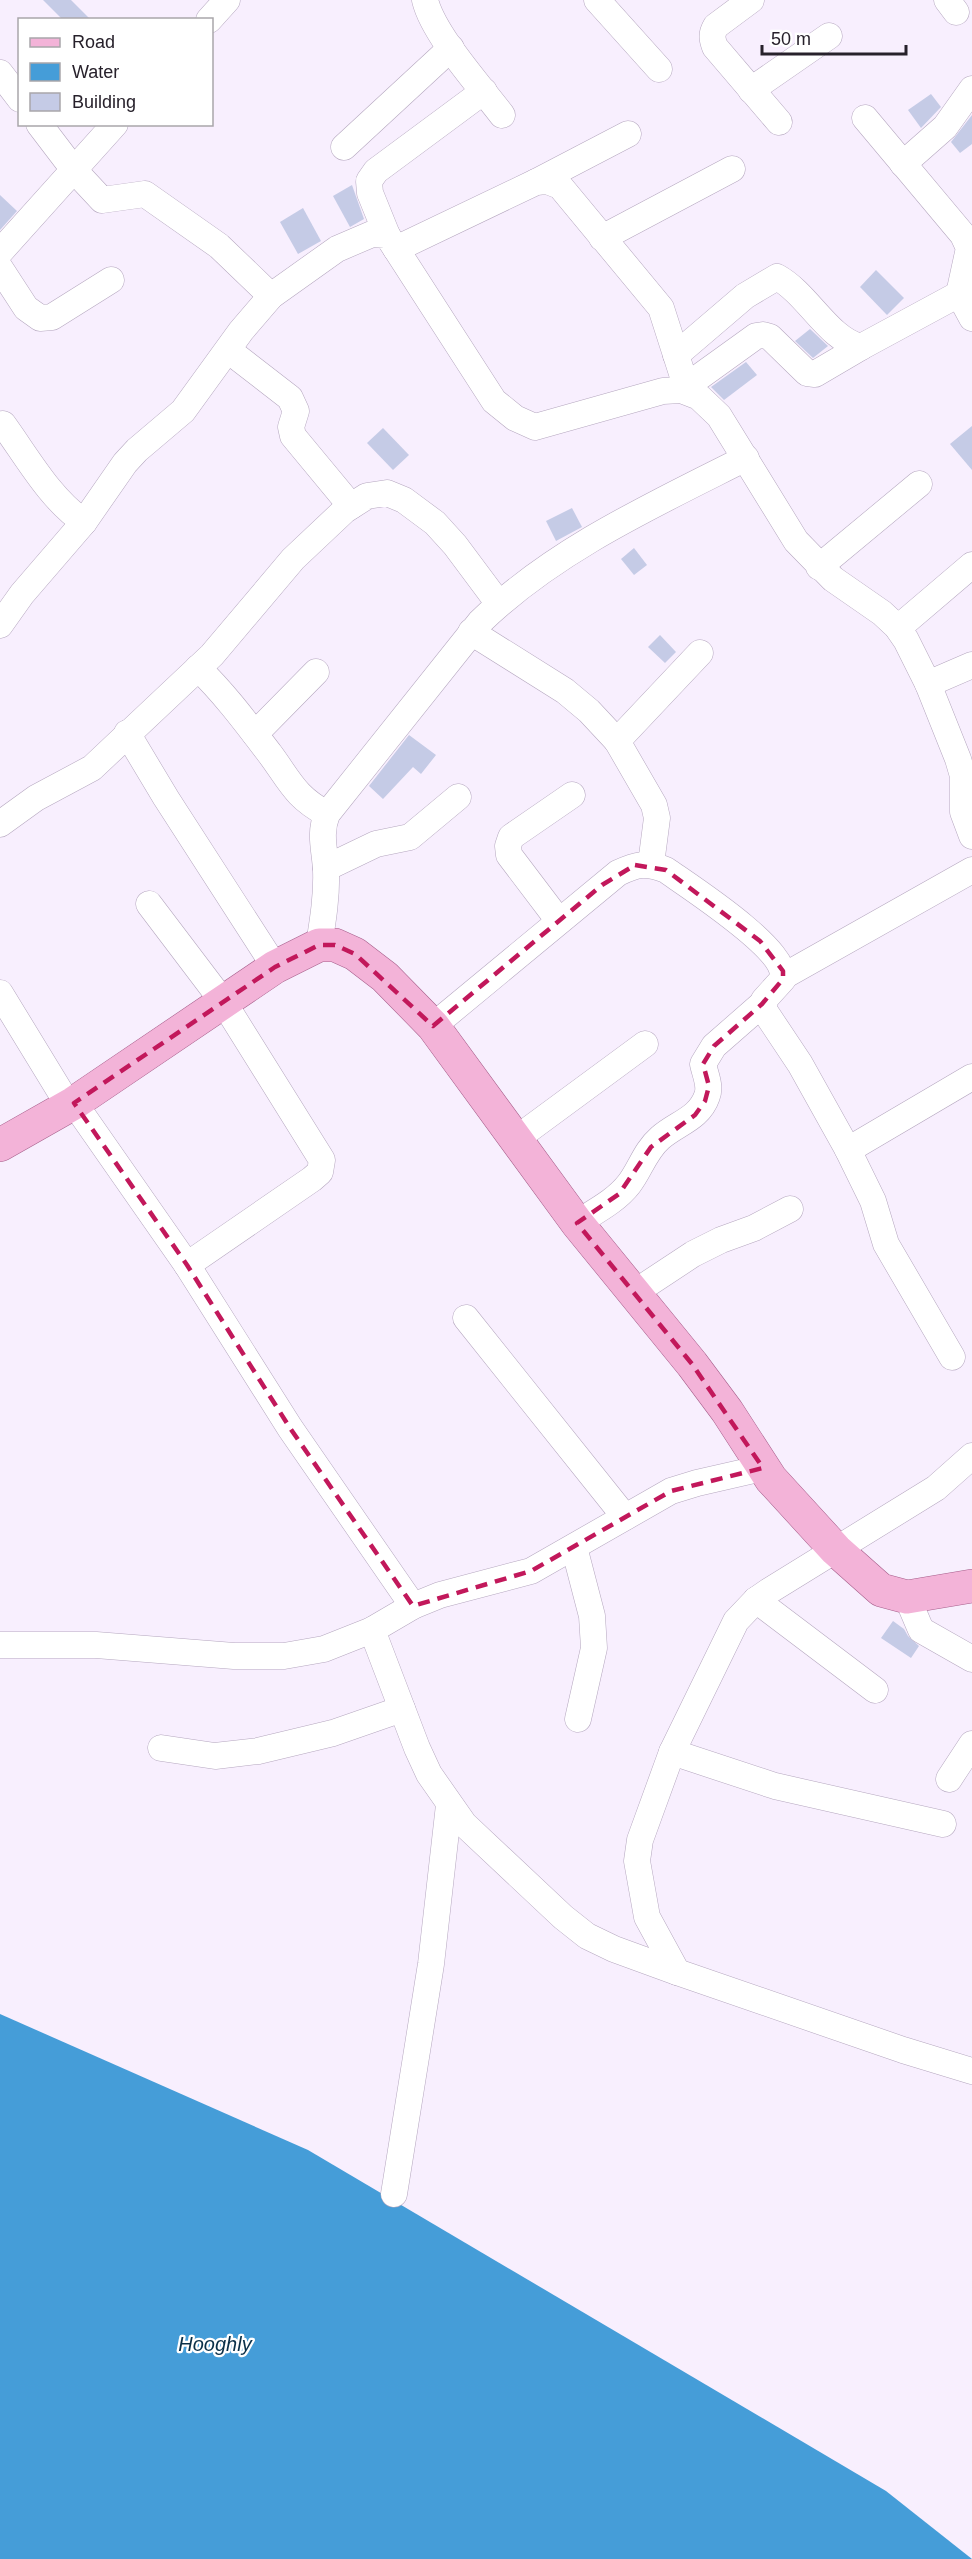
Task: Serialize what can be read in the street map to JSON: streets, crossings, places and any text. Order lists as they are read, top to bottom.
{
  "water": ["Hooghly"],
  "legend": ["Road", "Water", "Building"],
  "scale_bar": "50 m"
}
